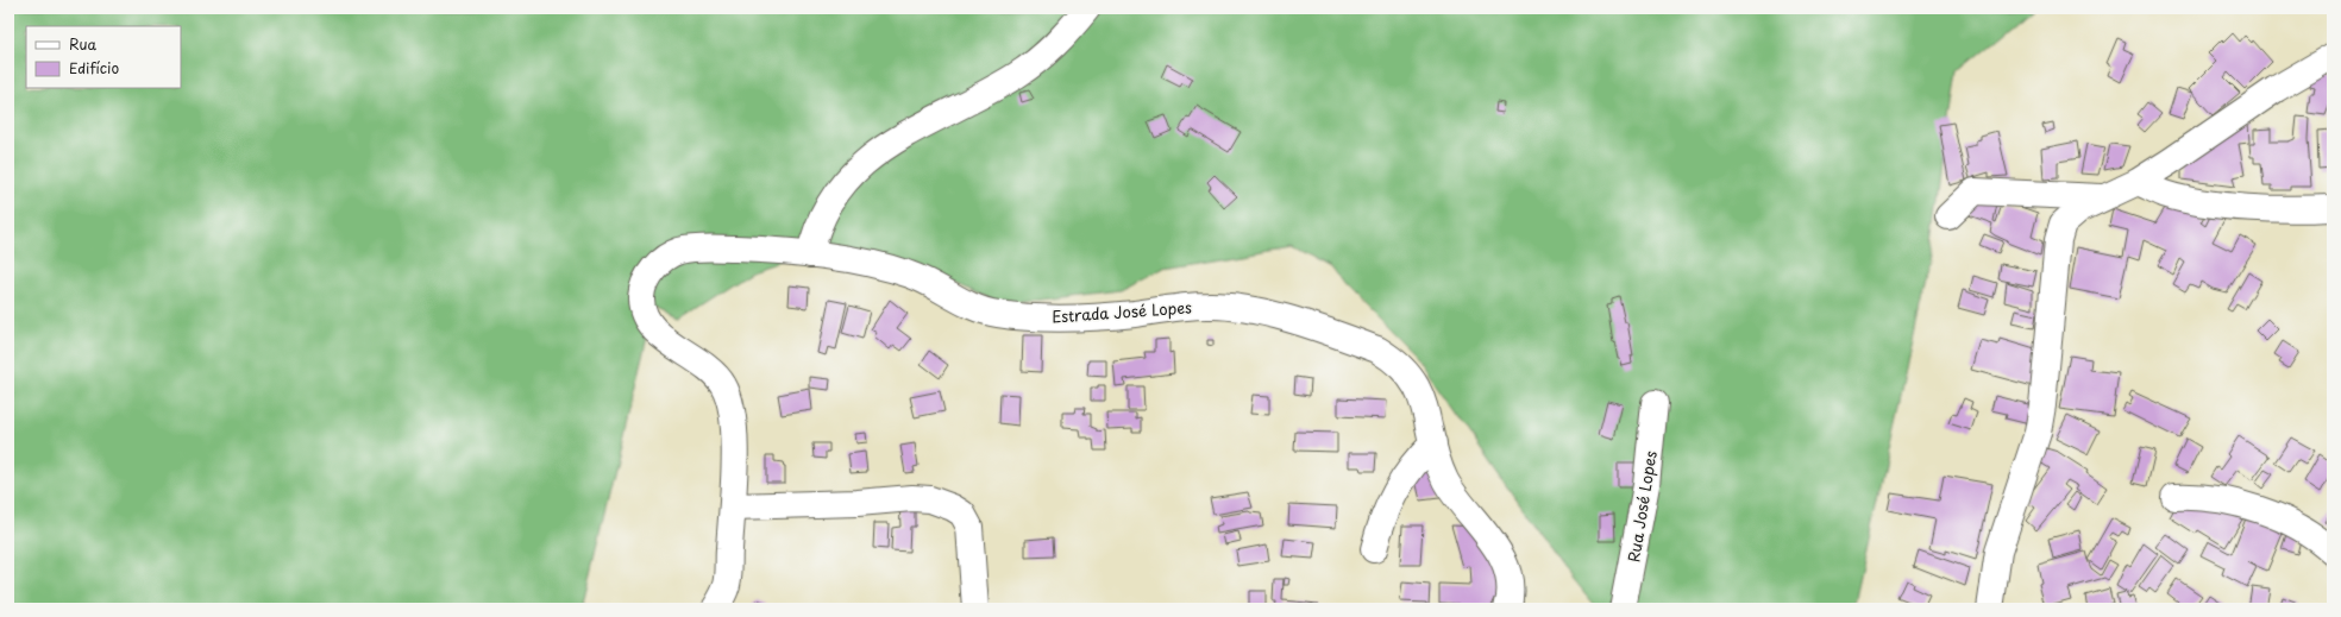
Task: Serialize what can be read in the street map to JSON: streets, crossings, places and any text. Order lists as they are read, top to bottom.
{
  "streets": {
    "street": ["Estrada José Lopes", "Rua José Lopes"]
  },
  "legend": ["Rua", "Edifício"]
}
